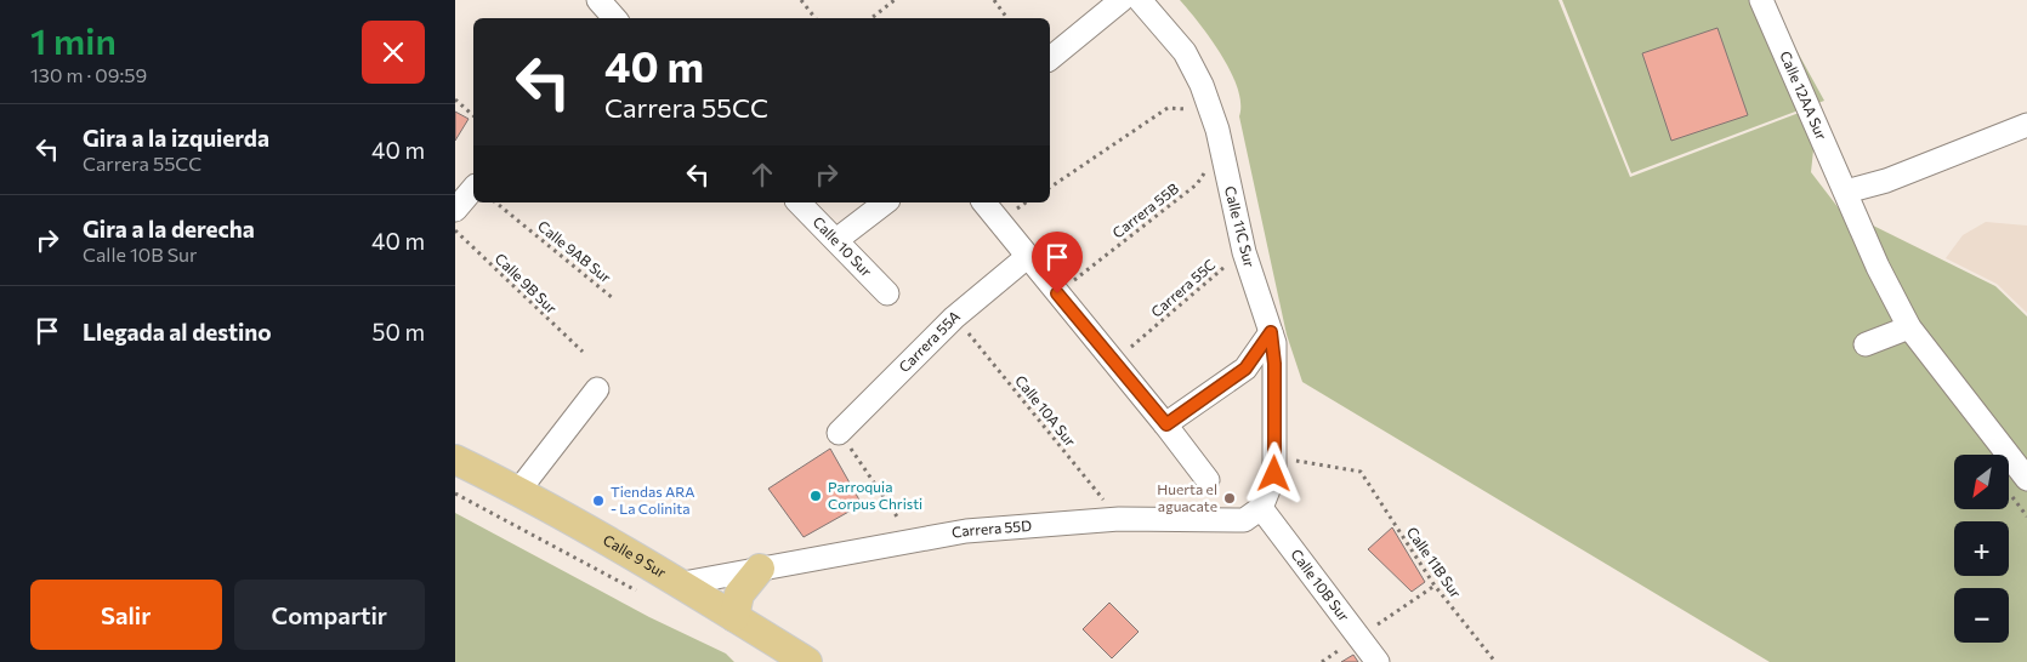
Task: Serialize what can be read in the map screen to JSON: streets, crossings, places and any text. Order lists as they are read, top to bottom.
{
  "streets": {
    "main road": ["Calle 9 Sur"],
    "street": [
      "Calle 12AA Sur",
      "Calle 11C Sur",
      "Calle 10 Sur",
      "Carrera 55A",
      "Carrera 55D",
      "Calle 10B Sur"
    ],
    "path": [
      "Carrera 55B",
      "Calle 9AB Sur",
      "Calle 9B Sur",
      "Carrera 55C",
      "Calle 10A Sur",
      "Calle 11B Sur"
    ]
  },
  "crossings": [
    ["Calle 11C Sur", "Calle 11B Sur"],
    ["Carrera 55A", "Calle 10A Sur"],
    ["Calle 10A Sur", "Carrera 55D"],
    ["Carrera 55D", "Calle 9 Sur"],
    ["Carrera 55D", "Calle 10B Sur"]
  ],
  "places": ["Parroquia Corpus Christi", "Huerta el aguacate", "Tiendas ARA - La Colinita"],
  "north": "bottom left",
  "page": {
    "heading": ["1 min", "130 m · 09:59"],
    "turn": ["40 m", "Carrera 55CC"],
    "list": [
      {
        "name": "Gira a la izquierda",
        "note": "Carrera 55CC",
        "value": "40 m"
      },
      {
        "name": "Gira a la derecha",
        "note": "Calle 10B Sur",
        "value": "40 m"
      },
      {
        "name": "Llegada al destino",
        "value": "50 m"
      }
    ],
    "map_buttons": ["+", "−"],
    "buttons": ["Salir", "Compartir"]
  }
}
